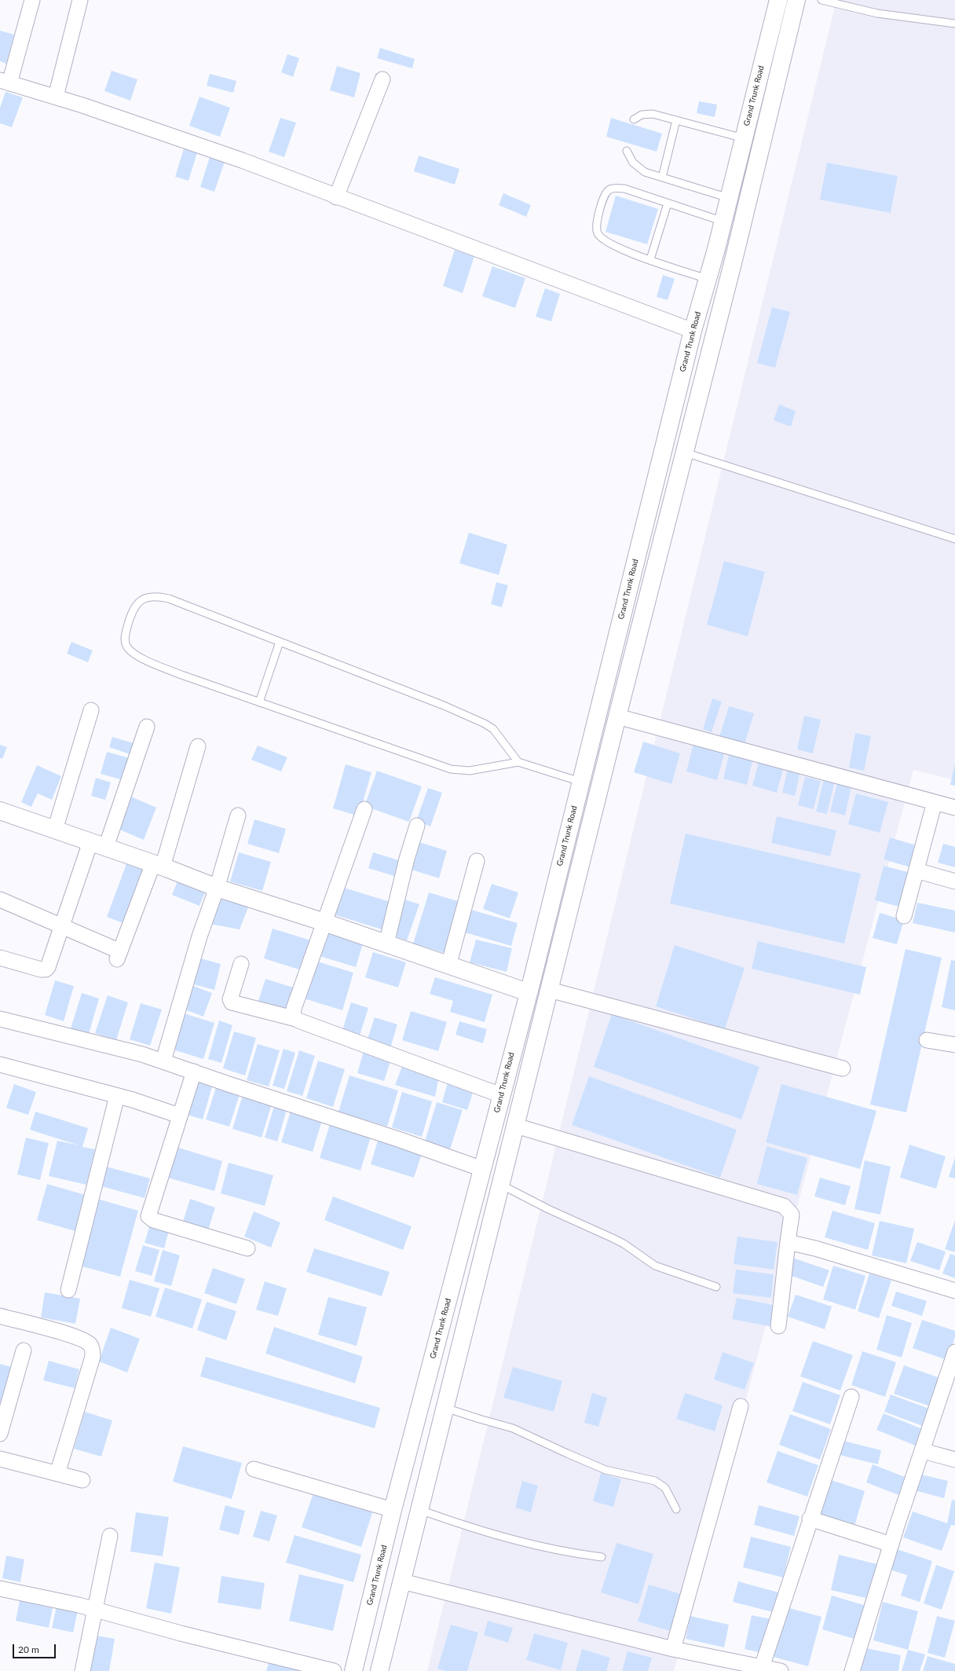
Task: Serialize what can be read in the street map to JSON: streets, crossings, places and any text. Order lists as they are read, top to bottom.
{
  "streets": {
    "main road": ["Grand Trunk Road"]
  },
  "scale_bar": "20 m"
}
